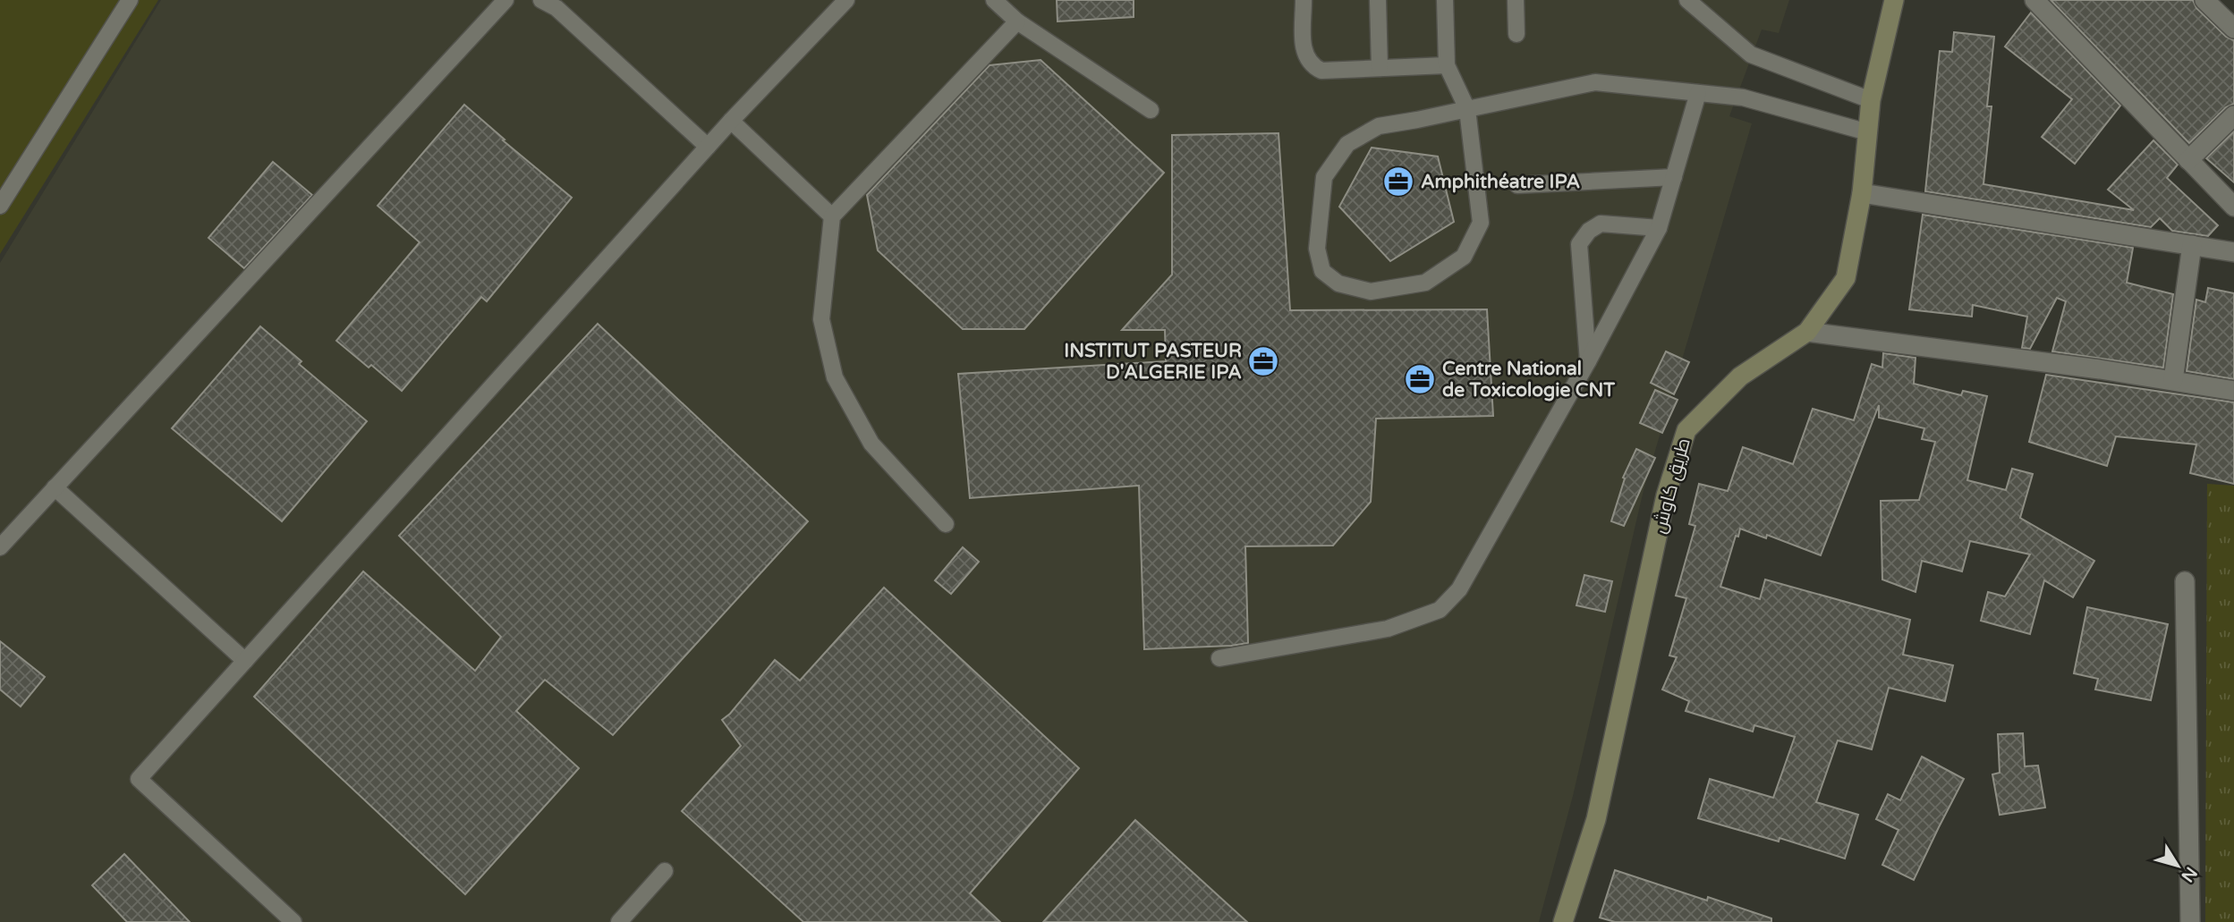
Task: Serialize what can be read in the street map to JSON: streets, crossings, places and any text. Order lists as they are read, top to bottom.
{
  "streets": {
    "street": ["طريق كاوش"]
  },
  "places": {
    "office": ["Amphithéatre IPA", "INSTITUT PASTEUR D'ALGERIE IPA", "Centre National de Toxicologie CNT"]
  },
  "north": "bottom right"
}
